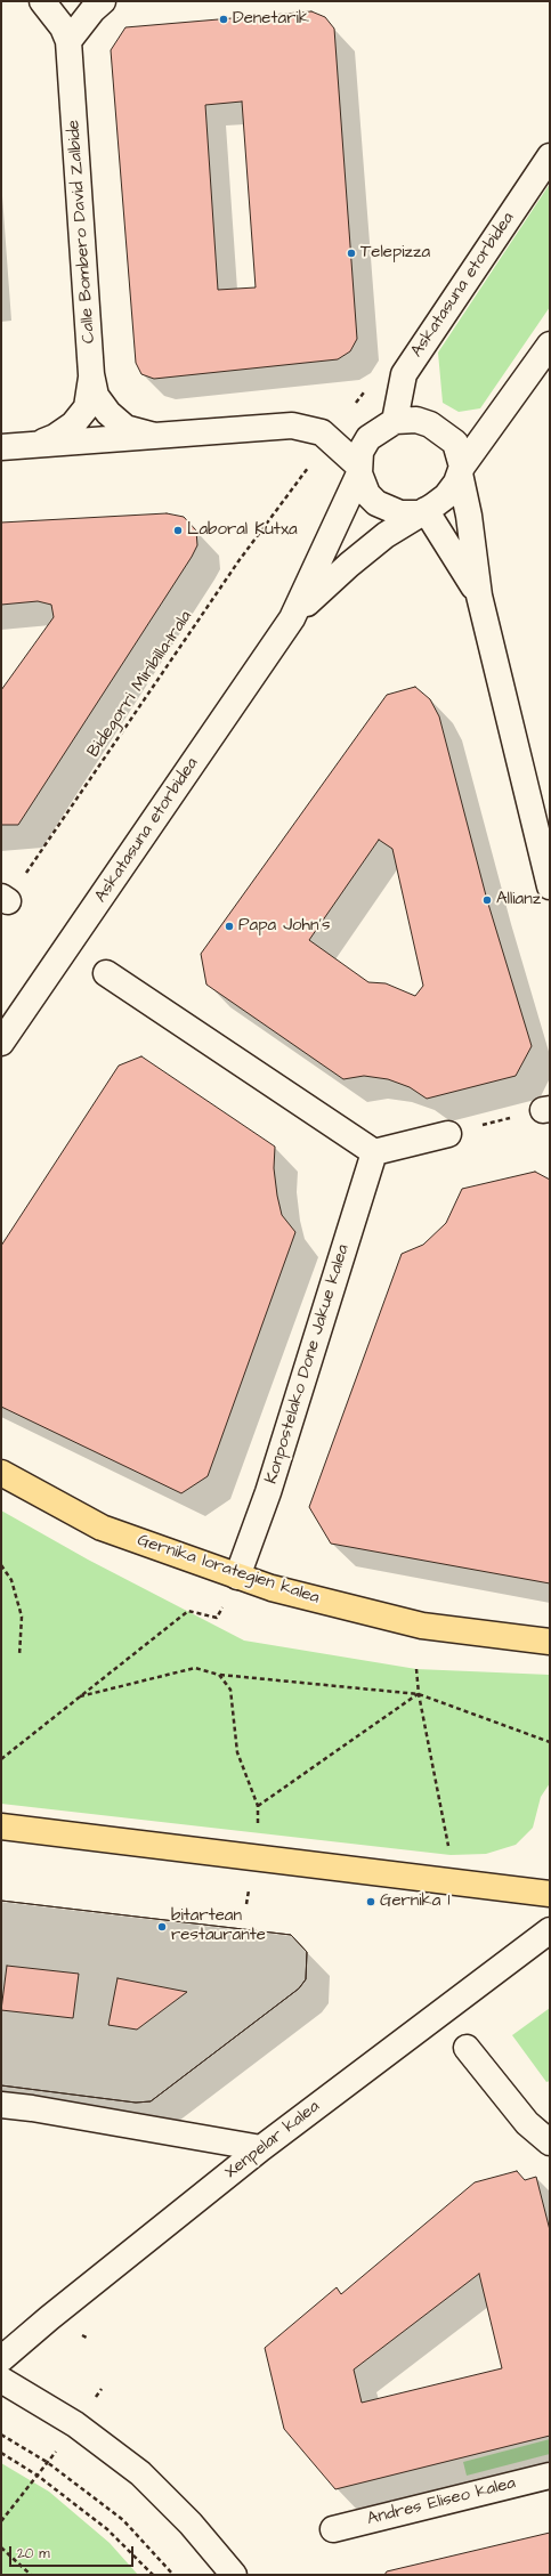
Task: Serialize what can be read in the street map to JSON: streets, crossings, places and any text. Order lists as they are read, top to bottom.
{
  "streets": {
    "main road": ["Gernika lorategien kalea"],
    "street": [
      "Calle Bombero David Zalbide",
      "Askatasuna etorbidea",
      "Konpostelako Done Jakue kalea",
      "Xenpelar kalea",
      "Andres Eliseo kalea"
    ],
    "path": ["Bidegorri Miribilla-Irala"]
  },
  "crossings": [
    ["Konpostelako Done Jakue kalea", "Gernika lorategien kalea"]
  ],
  "places": [
    "Denetarik",
    "Telepizza",
    "Laboral Kutxa",
    "Allianz",
    "Papa John's",
    "Gernika 1",
    "bitartean restaurante"
  ],
  "scale_bar": "20 m"
}
